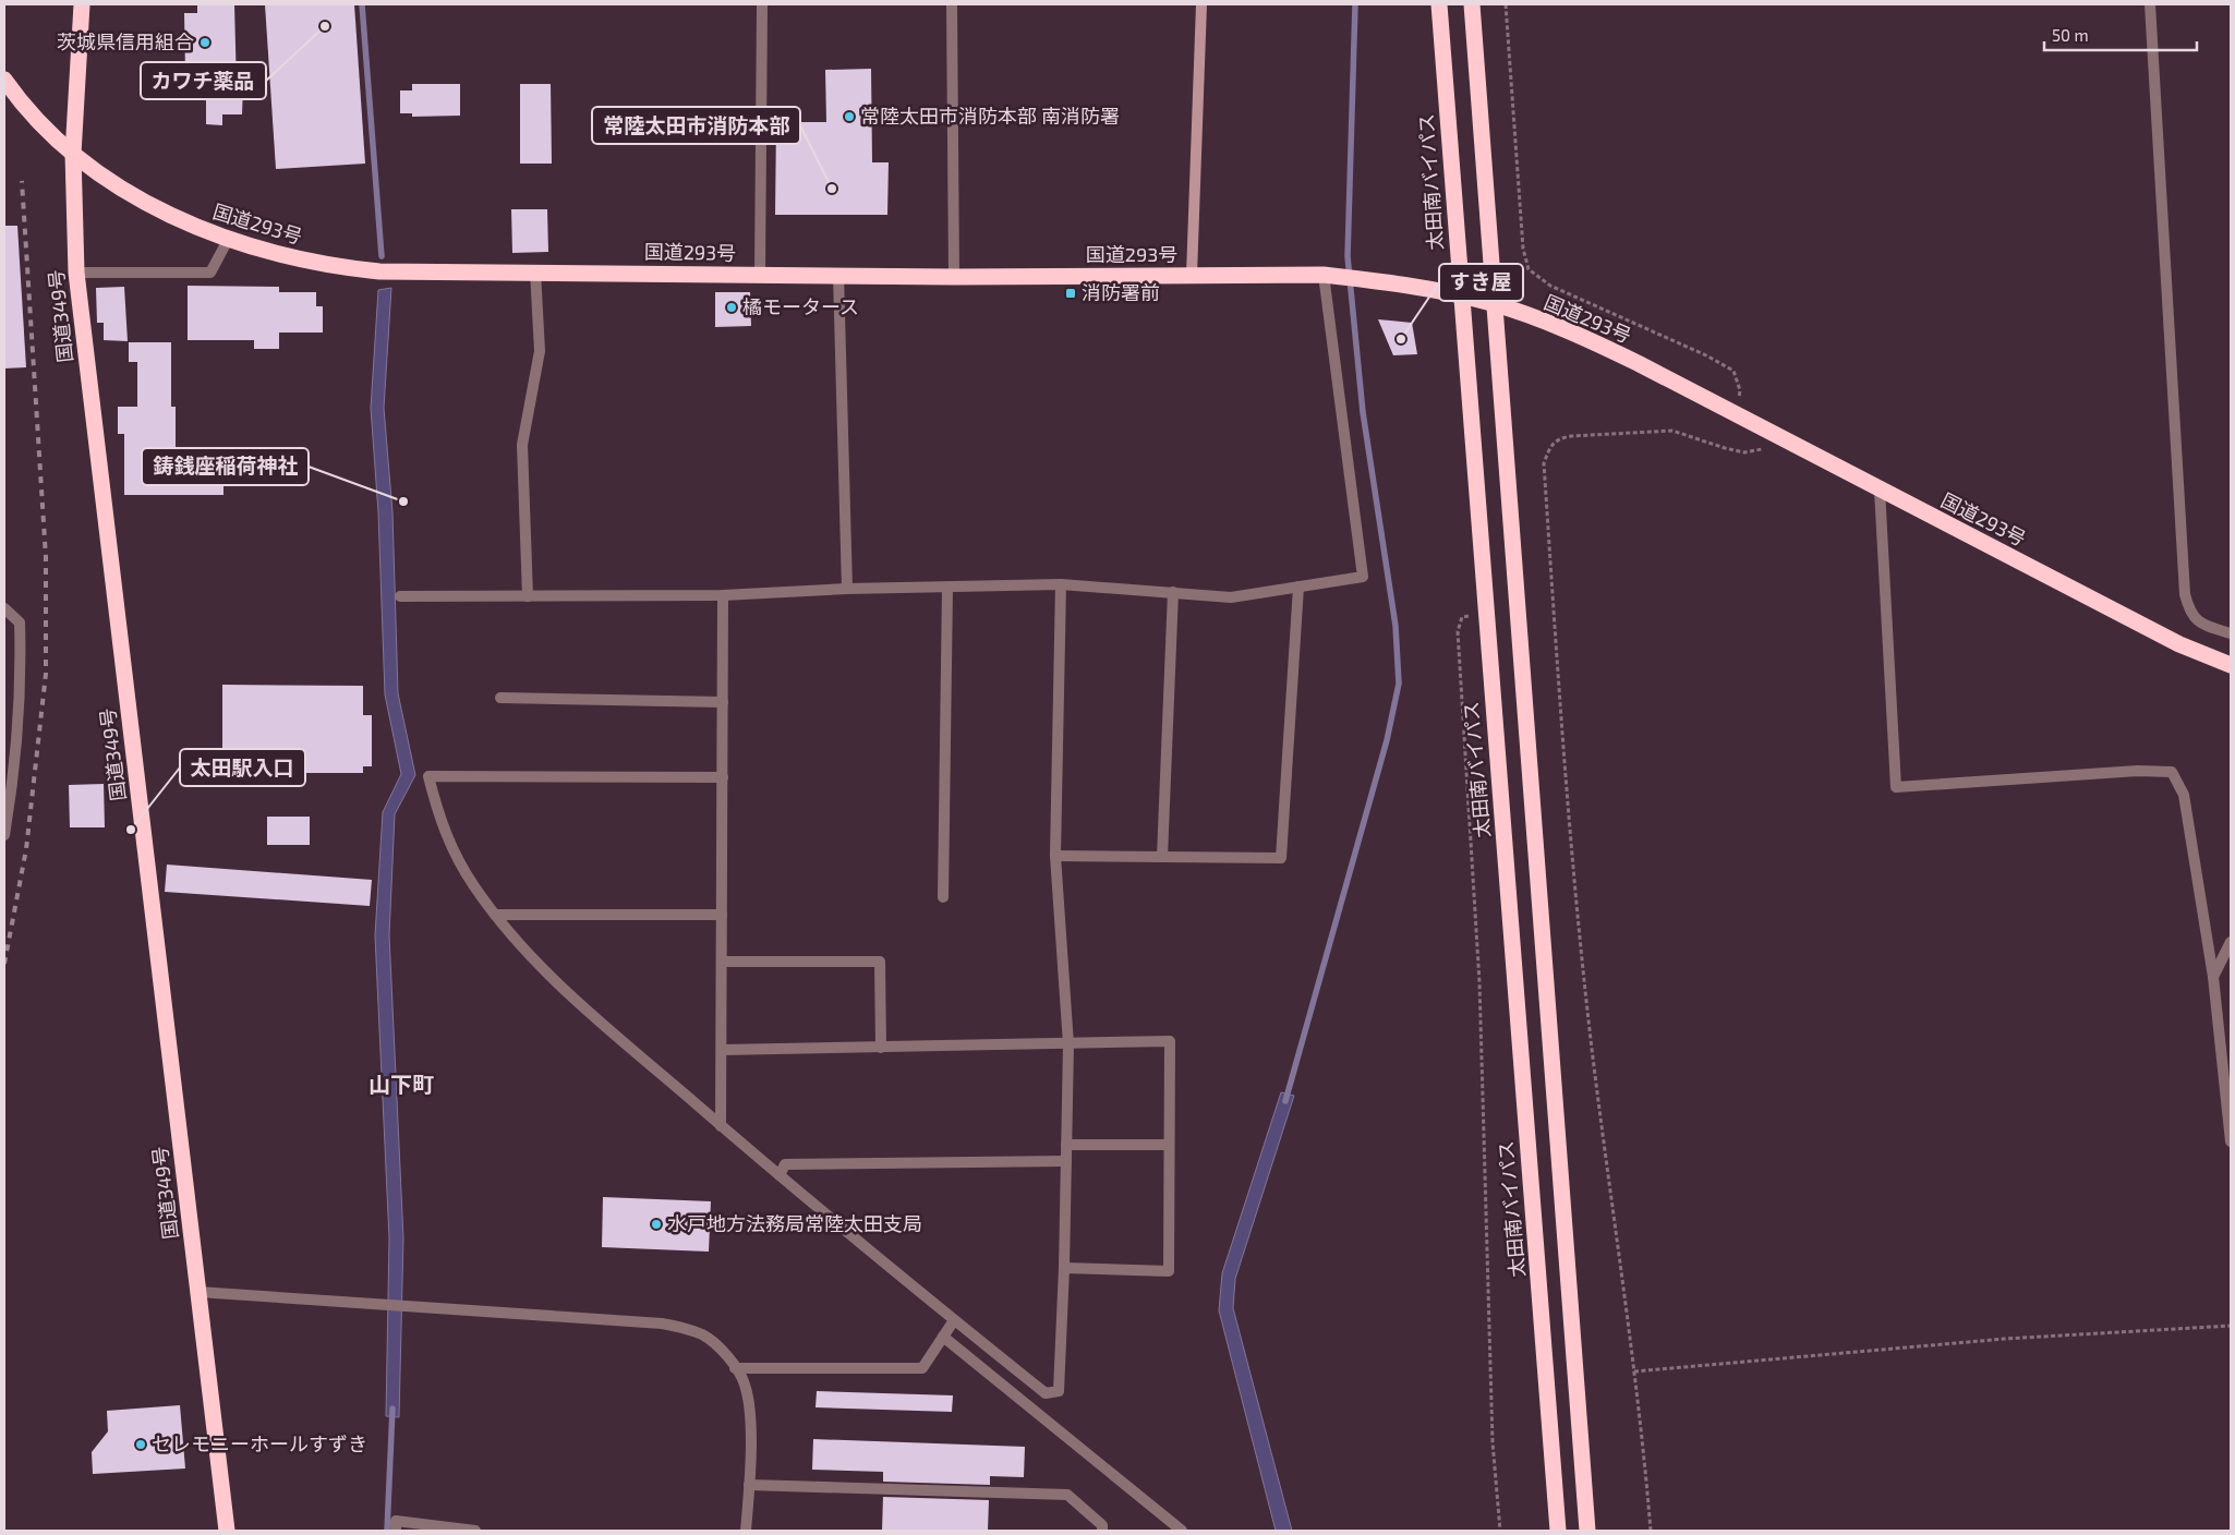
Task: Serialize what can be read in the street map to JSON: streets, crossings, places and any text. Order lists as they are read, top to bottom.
{
  "streets": {
    "highway": ["太田南バイパス", "国道293号", "国道349号"]
  },
  "crossings": [
    ["太田南バイパス", "国道293号"],
    ["国道293号", "国道349号"]
  ],
  "districts": ["山下町"],
  "places": {
    "other": [
      "カワチ薬品",
      "茨城県信用組合",
      "常陸太田市消防本部 南消防署",
      "常陸太田市消防本部",
      "橘モータース",
      "すき屋",
      "鋳銭座稲荷神社",
      "太田駅入口",
      "水戸地方法務局常陸太田支局",
      "セレモニーホールすずき"
    ],
    "transit": ["消防署前"]
  },
  "scale_bar": "50 m"
}
